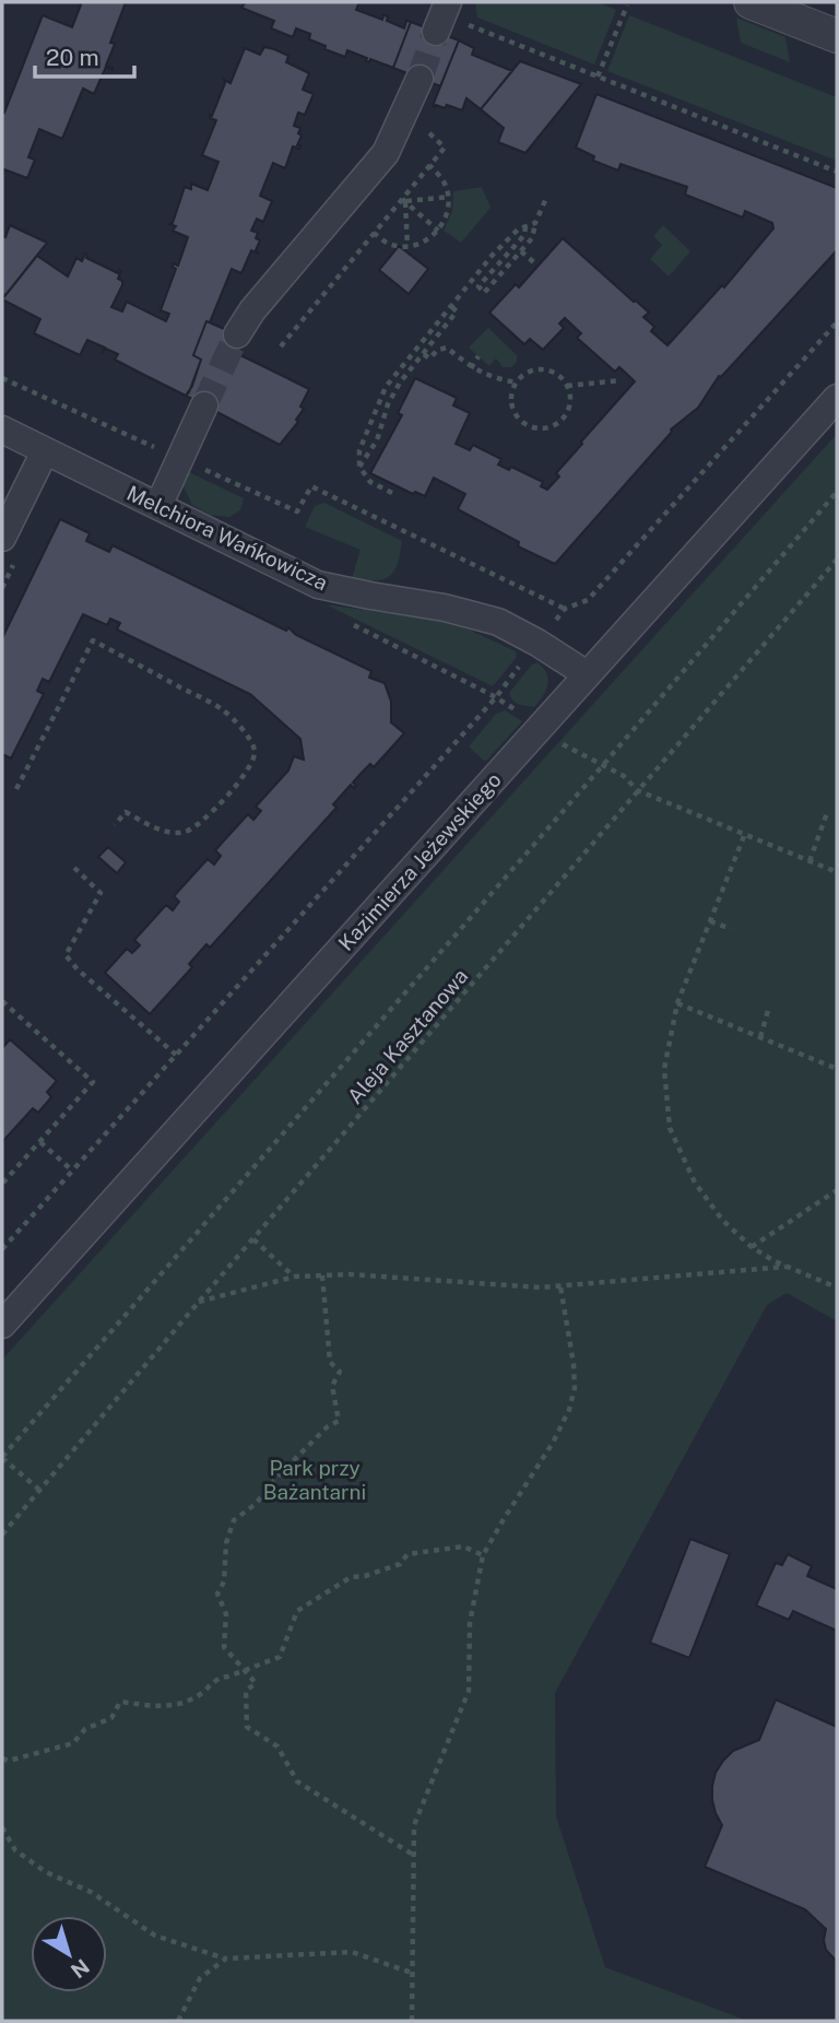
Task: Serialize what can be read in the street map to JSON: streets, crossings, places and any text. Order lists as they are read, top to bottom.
{
  "streets": {
    "street": ["Melchiora Wańkowicza", "Kazimierza Jeżewskiego"],
    "path": ["Aleja Kasztanowa"]
  },
  "crossings": [
    ["Melchiora Wańkowicza", "Kazimierza Jeżewskiego"]
  ],
  "parks": ["Park przy Bażantarni"],
  "scale_bar": "20 m",
  "north": "bottom right"
}
